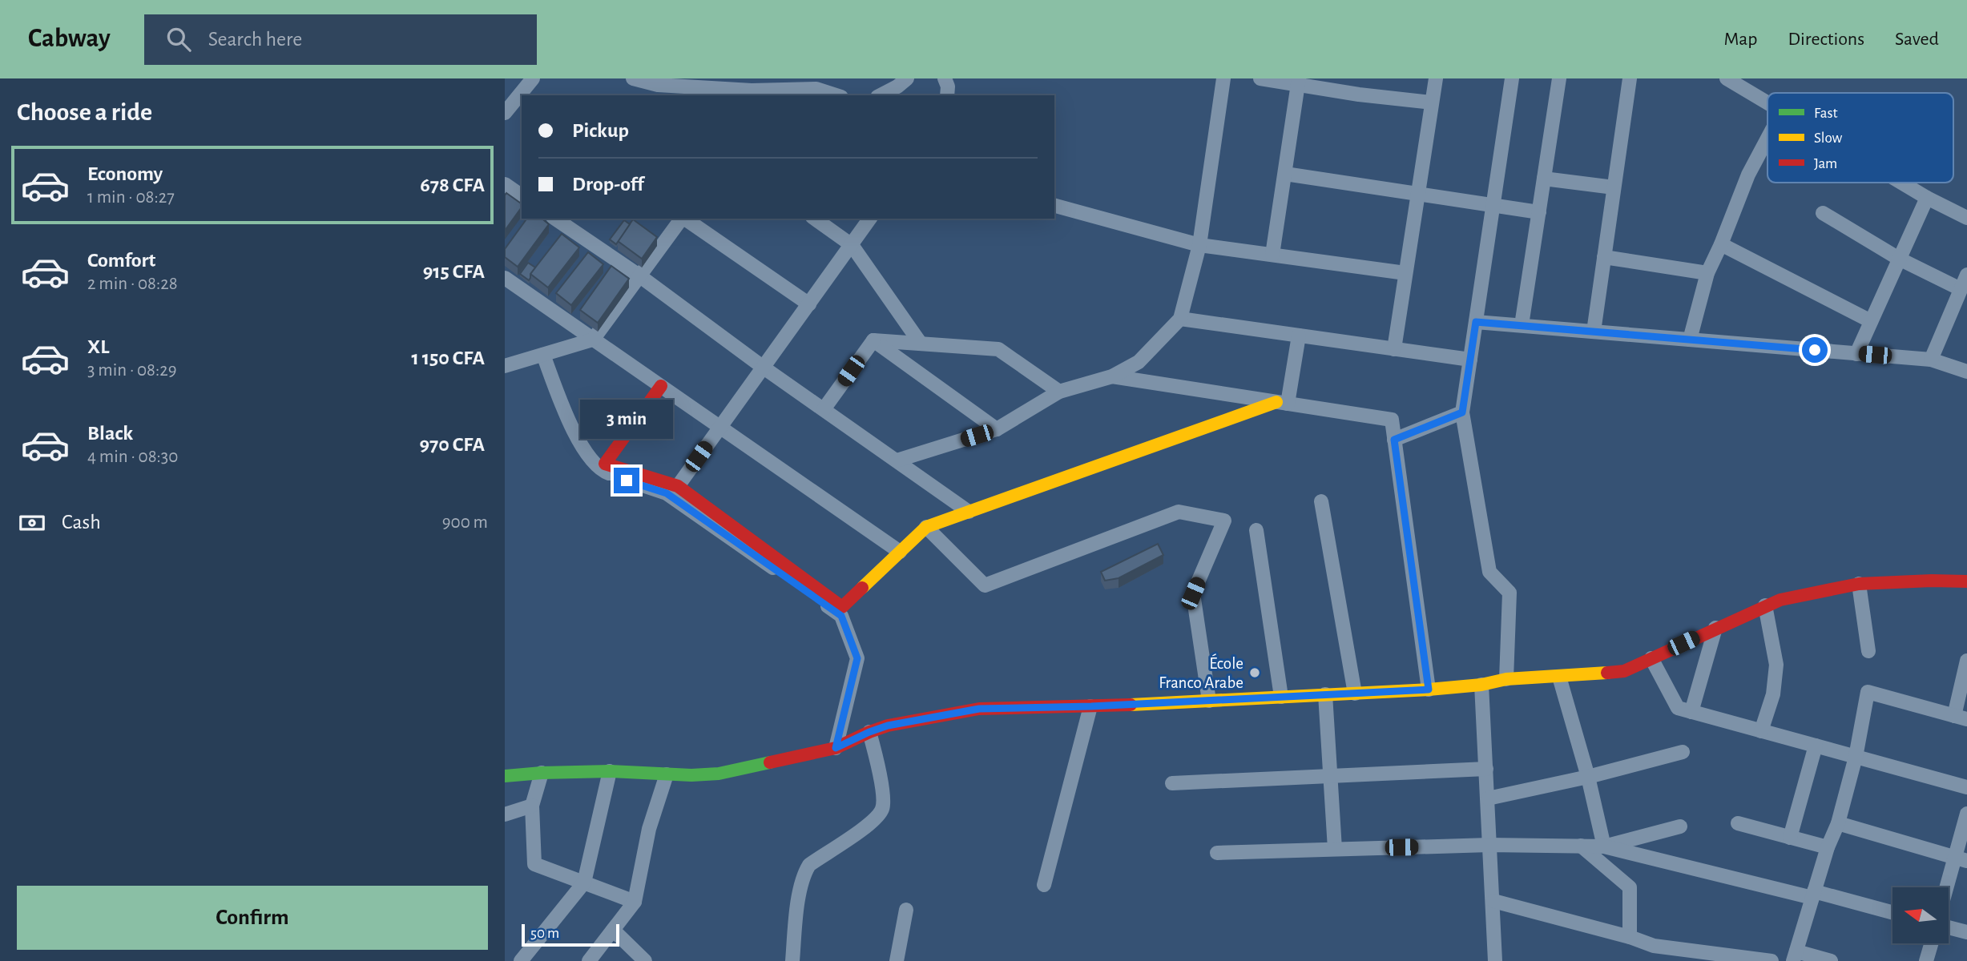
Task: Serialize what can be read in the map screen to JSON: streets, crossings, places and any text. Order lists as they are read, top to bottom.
{
  "places": ["École Franco Arabe"],
  "legend": ["Fast", "Slow", "Jam"],
  "scale_bar": "50 m",
  "north": "left",
  "page": {
    "header": "Cabway",
    "search": "Search here",
    "nav": ["Map", "Directions", "Saved"],
    "heading": "Choose a ride",
    "banner": ["Pickup", "Drop-off"],
    "list": [
      {
        "name": "Economy",
        "note": "1 min · 08:27",
        "value": "678 CFA"
      },
      {
        "name": "Comfort",
        "note": "2 min · 08:28",
        "value": "915 CFA"
      },
      {
        "name": "XL",
        "note": "3 min · 08:29",
        "value": "1 150 CFA"
      },
      {
        "name": "Black",
        "note": "4 min · 08:30",
        "value": "970 CFA"
      }
    ],
    "bubble": "3 min",
    "pay": ["Cash", "900 m"],
    "buttons": "Confirm",
    "scale": "50 m"
  }
}
